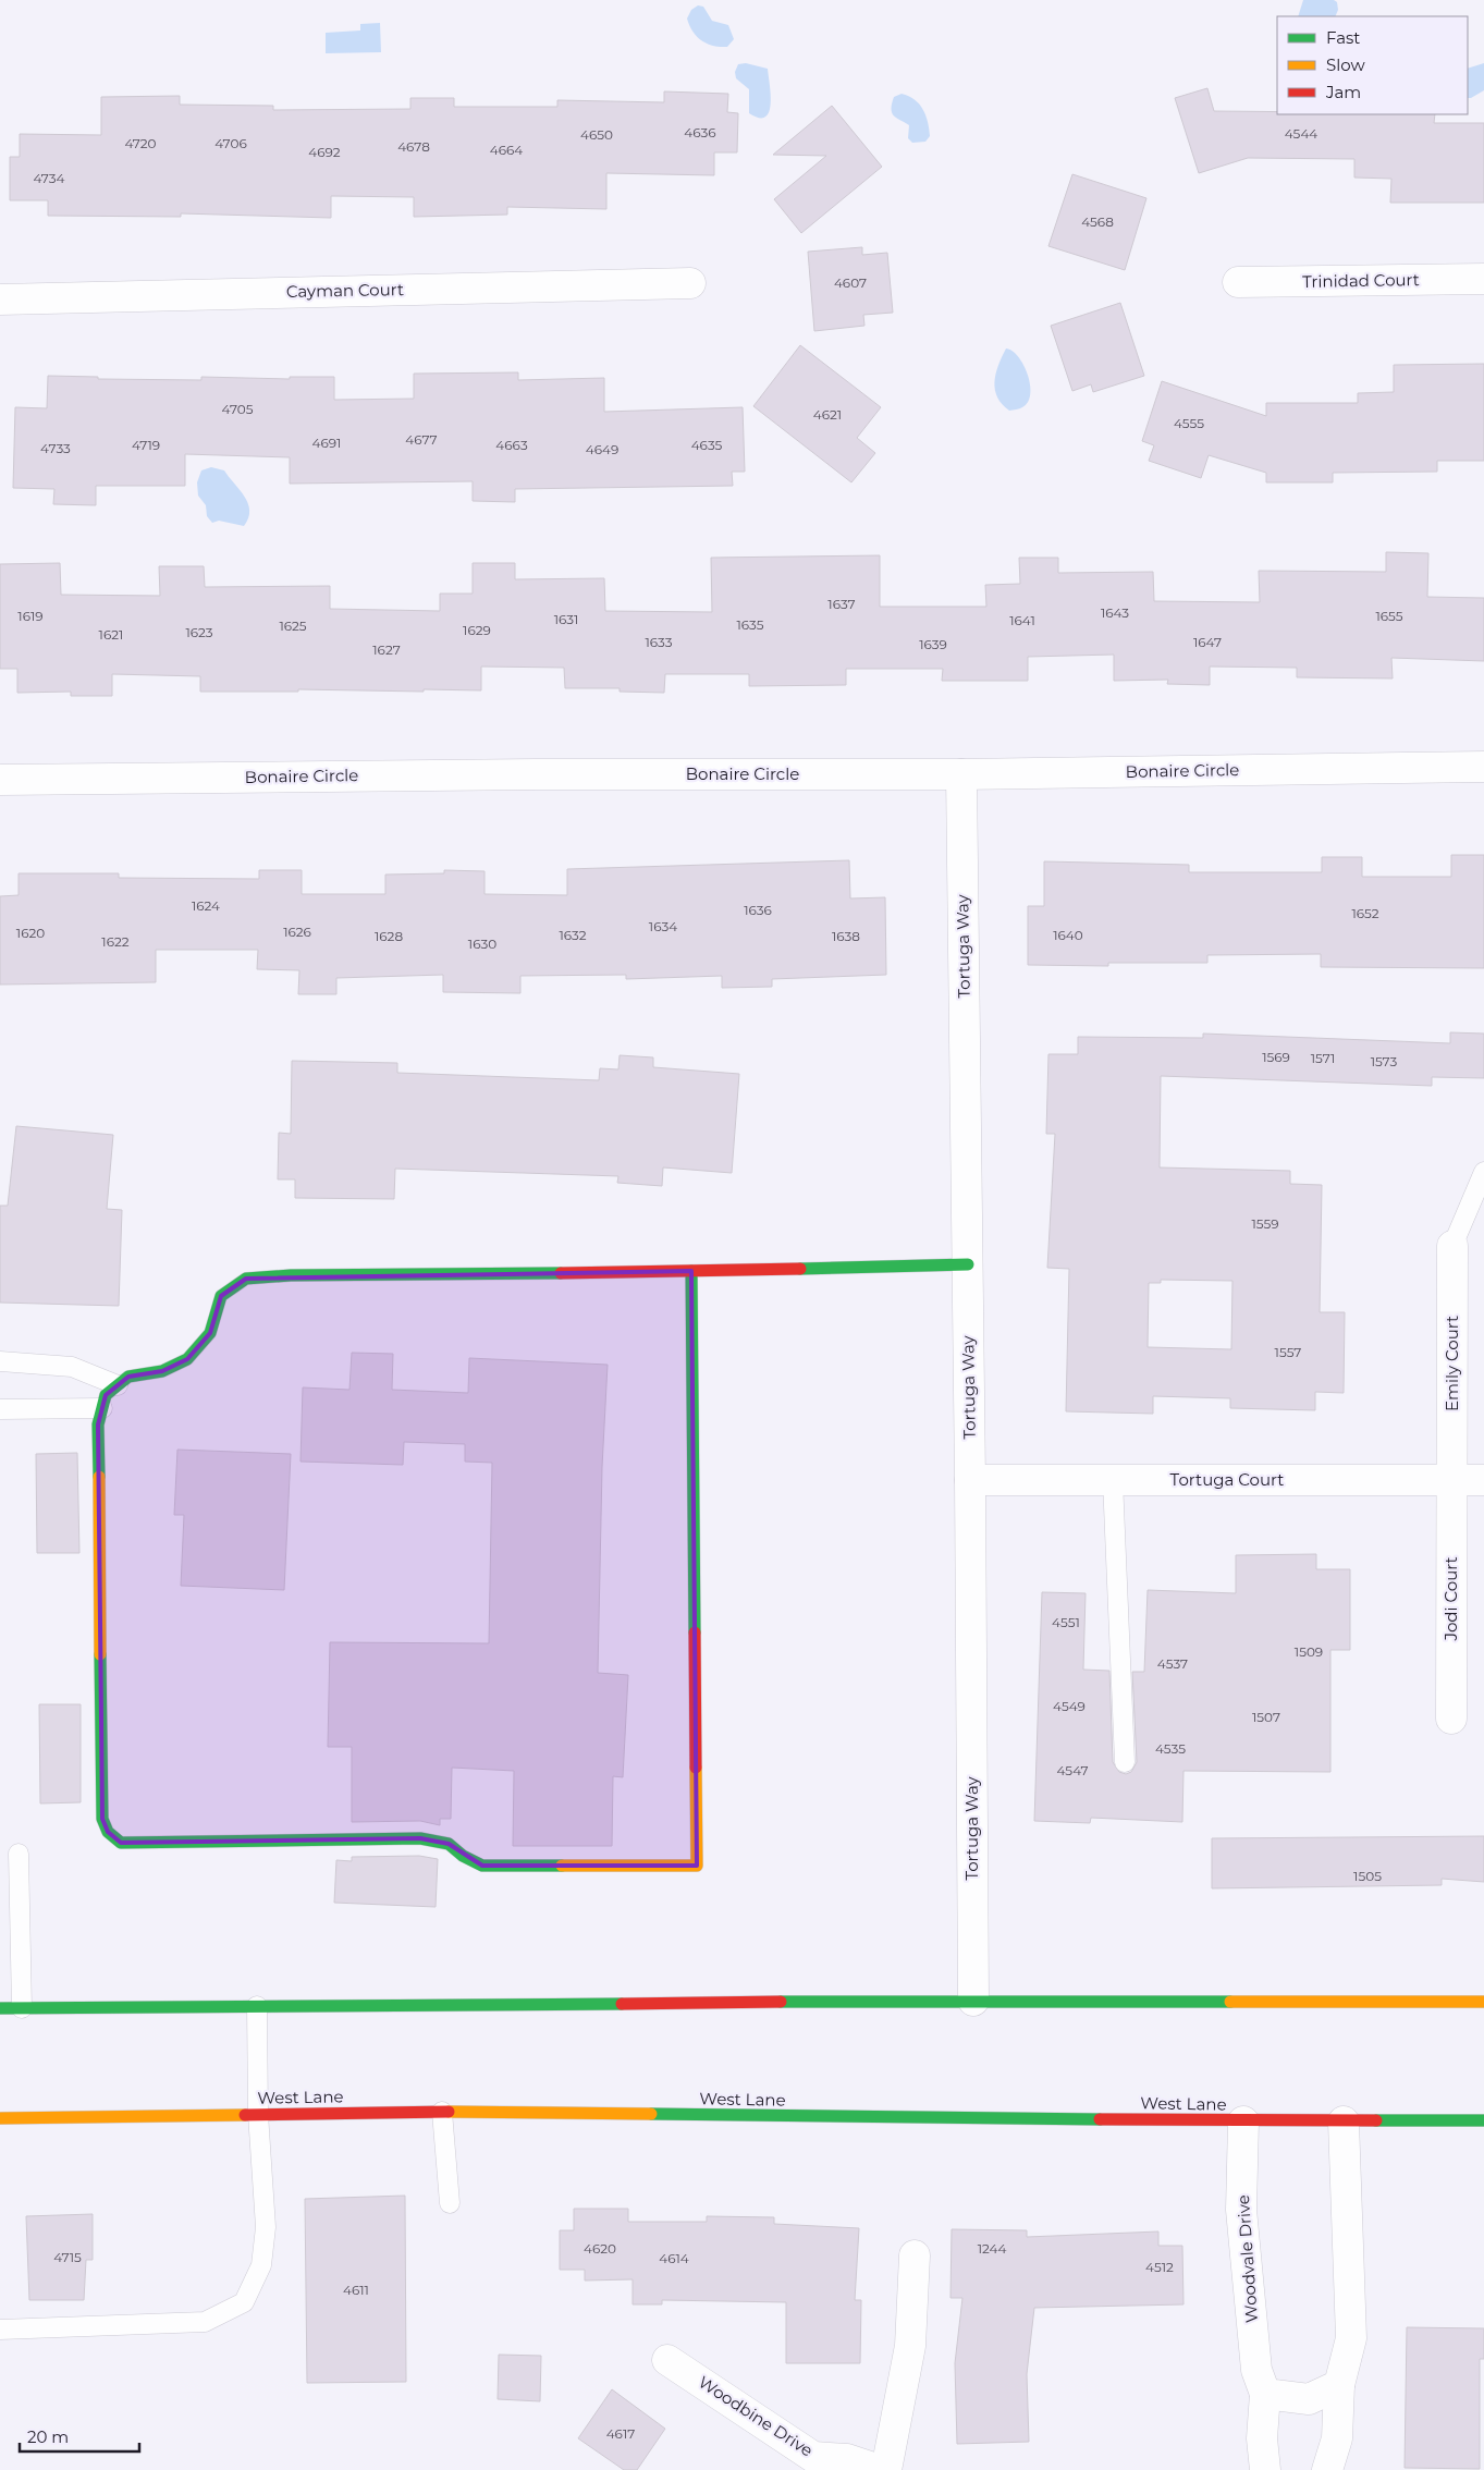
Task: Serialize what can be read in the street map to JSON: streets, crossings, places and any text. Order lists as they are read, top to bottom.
{
  "streets": {
    "main road": ["West Lane"],
    "street": [
      "Trinidad Court",
      "Cayman Court",
      "Bonaire Circle",
      "Tortuga Way",
      "Emily Court",
      "Tortuga Court",
      "Jodi Court",
      "Woodvale Drive",
      "Woodbine Drive"
    ]
  },
  "crossings": [
    ["Bonaire Circle", "Tortuga Way"],
    ["Tortuga Way", "Tortuga Court"],
    ["Emily Court", "Tortuga Court"],
    ["Emily Court", "Jodi Court"],
    ["Tortuga Court", "Jodi Court"],
    ["West Lane", "Woodvale Drive"]
  ],
  "house_numbers": [
    "4636",
    "4544",
    "4650",
    "4720",
    "4706",
    "4678",
    "4664",
    "4692",
    "4734",
    "4568",
    "4607",
    "4705",
    "4621",
    "4555",
    "4677",
    "4691",
    "4719",
    "4663",
    "4635",
    "4733",
    "4649",
    "1637",
    "1643",
    "1619",
    "1655",
    "1631",
    "1641",
    "1635",
    "1625",
    "1629",
    "1623",
    "1621",
    "1633",
    "1647",
    "1639",
    "1627",
    "1624",
    "1636",
    "1652",
    "1634",
    "1626",
    "1620",
    "1632",
    "1640",
    "1628",
    "1638",
    "1622",
    "1630",
    "1569",
    "1571",
    "1573",
    "1559",
    "1557",
    "4551",
    "1509",
    "4537",
    "4549",
    "1507",
    "4535",
    "4547",
    "1505",
    "4620",
    "1244",
    "4715",
    "4614",
    "4512",
    "4611",
    "4617"
  ],
  "legend": ["Fast", "Slow", "Jam"],
  "scale_bar": "20 m"
}
